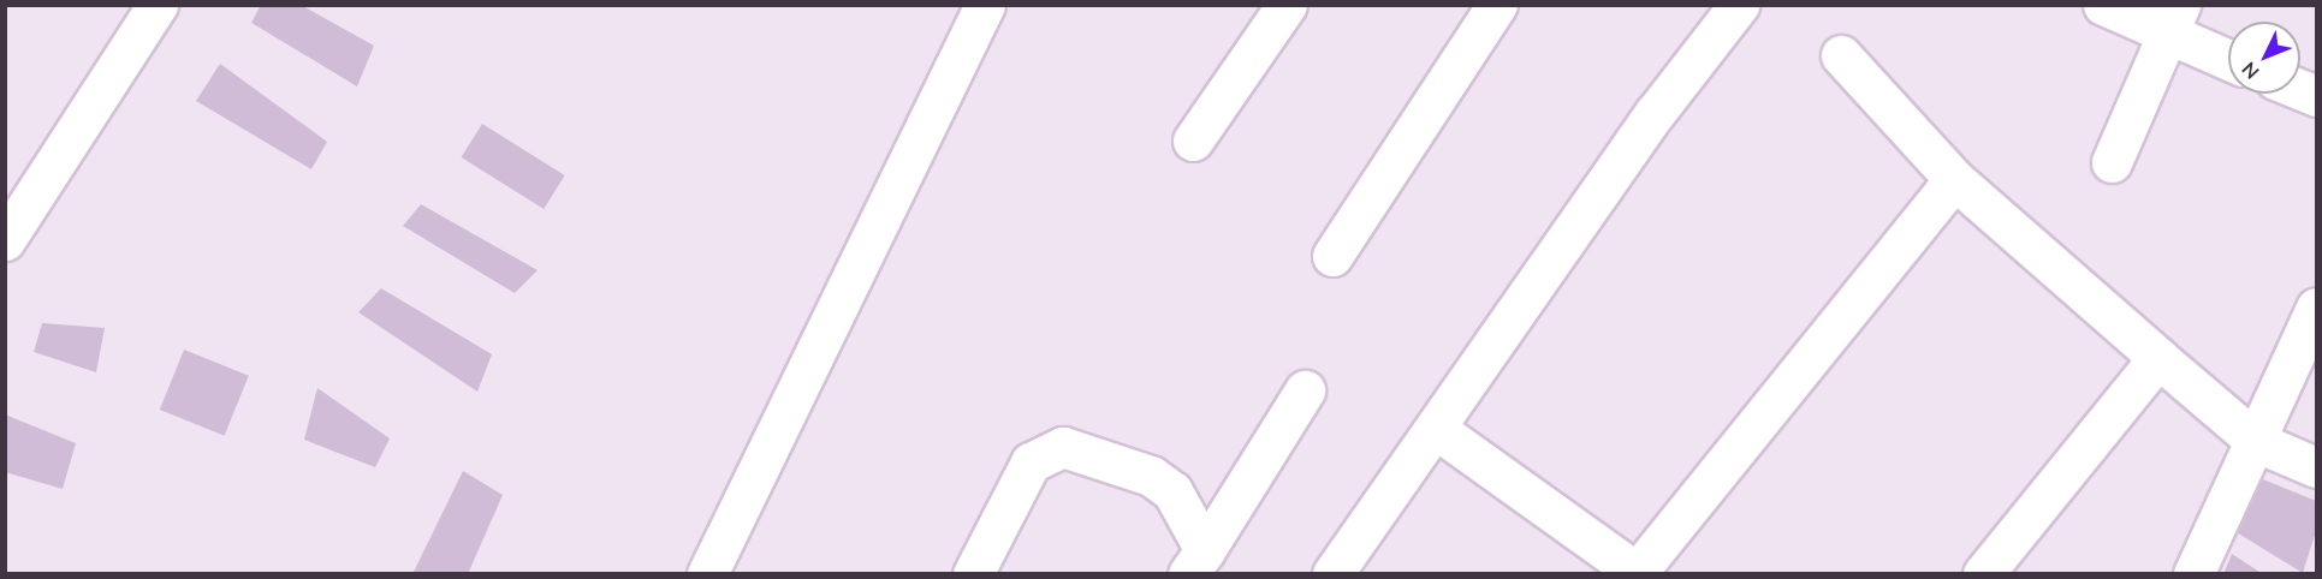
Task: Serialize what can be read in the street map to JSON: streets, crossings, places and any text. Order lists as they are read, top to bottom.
{
  "north": "bottom left"
}
